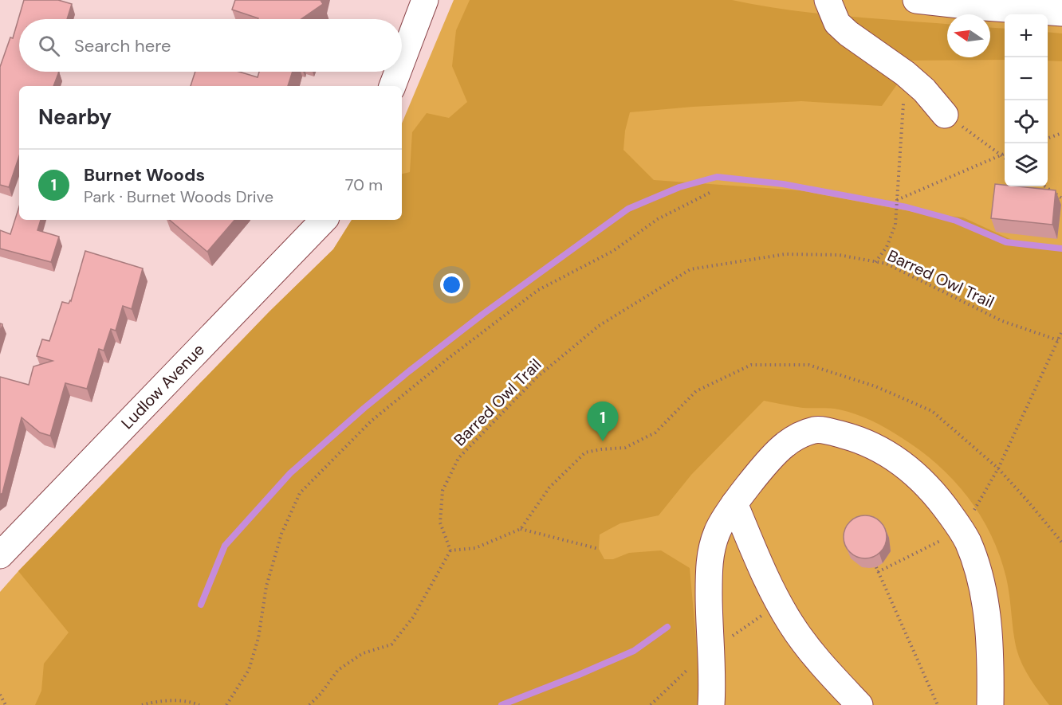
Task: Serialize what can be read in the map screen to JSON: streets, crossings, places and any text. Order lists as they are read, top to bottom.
{
  "streets": {
    "street": ["Ludlow Avenue"],
    "path": ["Barred Owl Trail"]
  },
  "north": "left",
  "page": {
    "map_buttons": ["+", "−"],
    "search": "Search here",
    "heading": "Nearby",
    "list": [
      {
        "mark": "1",
        "name": "Burnet Woods",
        "note": "Park · Burnet Woods Drive",
        "value": "70 m"
      }
    ],
    "pins": "1"
  }
}
